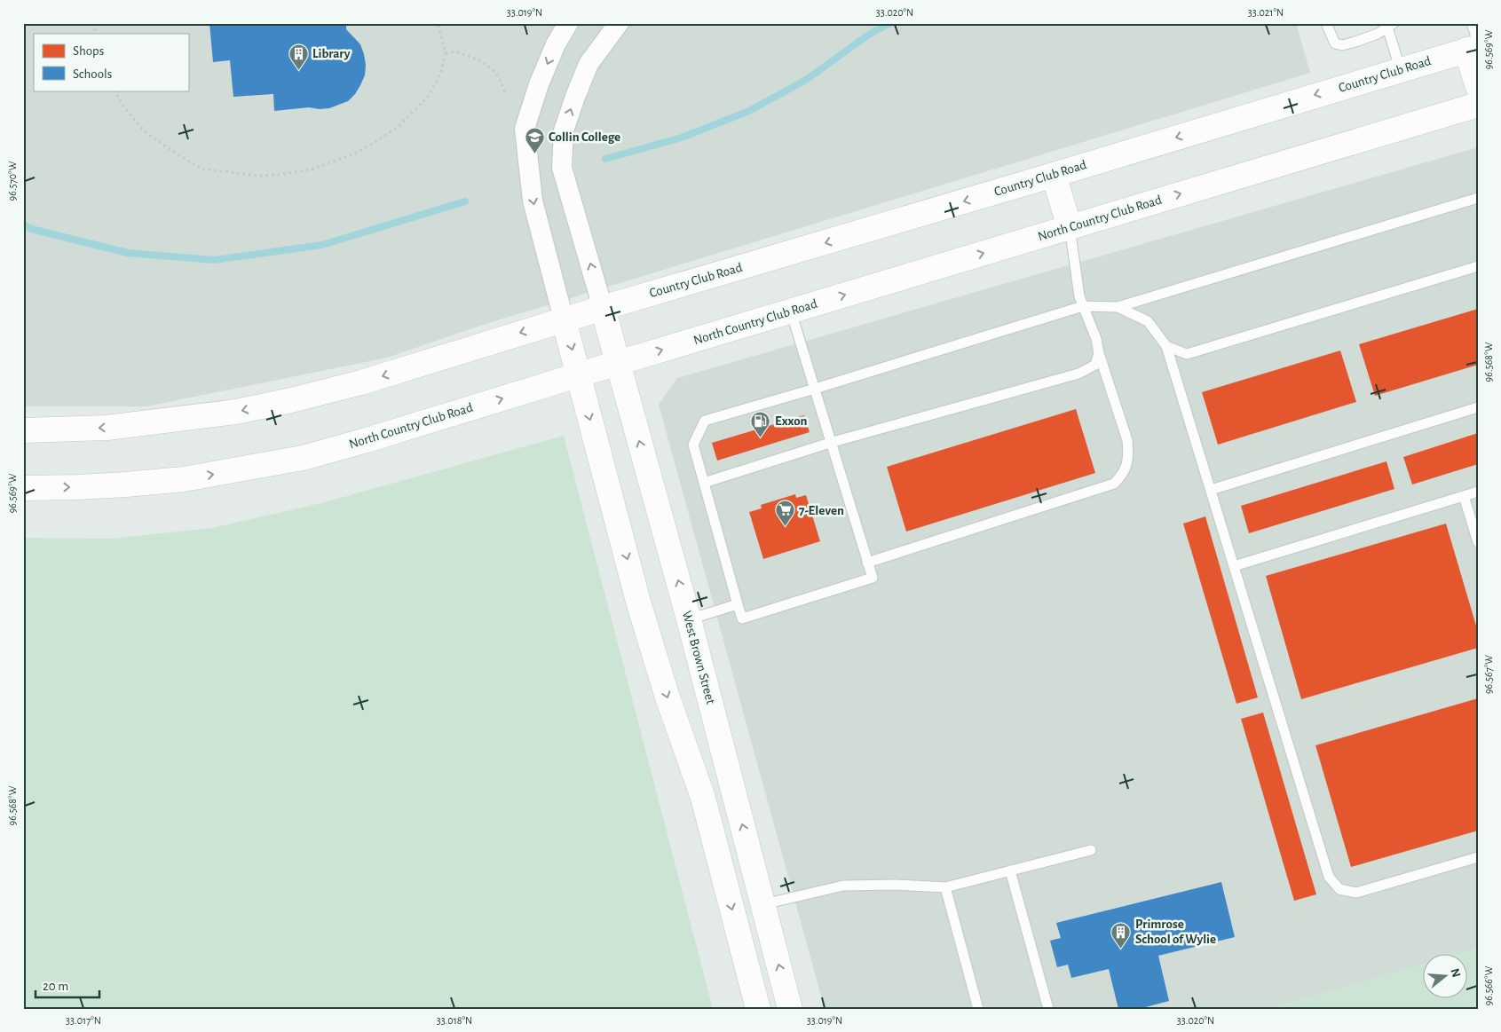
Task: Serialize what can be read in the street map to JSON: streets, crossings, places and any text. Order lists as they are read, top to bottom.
{
  "streets": {
    "main road": ["Country Club Road", "North Country Club Road", "West Brown Street"]
  },
  "crossings": [
    ["Country Club Road", "West Brown Street"],
    ["North Country Club Road", "West Brown Street"]
  ],
  "one_way": ["Country Club Road"],
  "places": {
    "building": ["Library", "Primrose School of Wylie"],
    "school or university": ["Collin College"],
    "fuel station": ["Exxon"],
    "supermarket": ["7-Eleven"]
  },
  "legend": ["Shops", "Schools"],
  "scale_bar": "20 m",
  "north": "right",
  "coordinates": [
    "33.019°N",
    "33.020°N",
    "33.021°N",
    "96.569°W",
    "96.570°W",
    "96.568°W",
    "96.567°W",
    "96.566°W",
    "33.017°N",
    "33.018°N"
  ]
}
